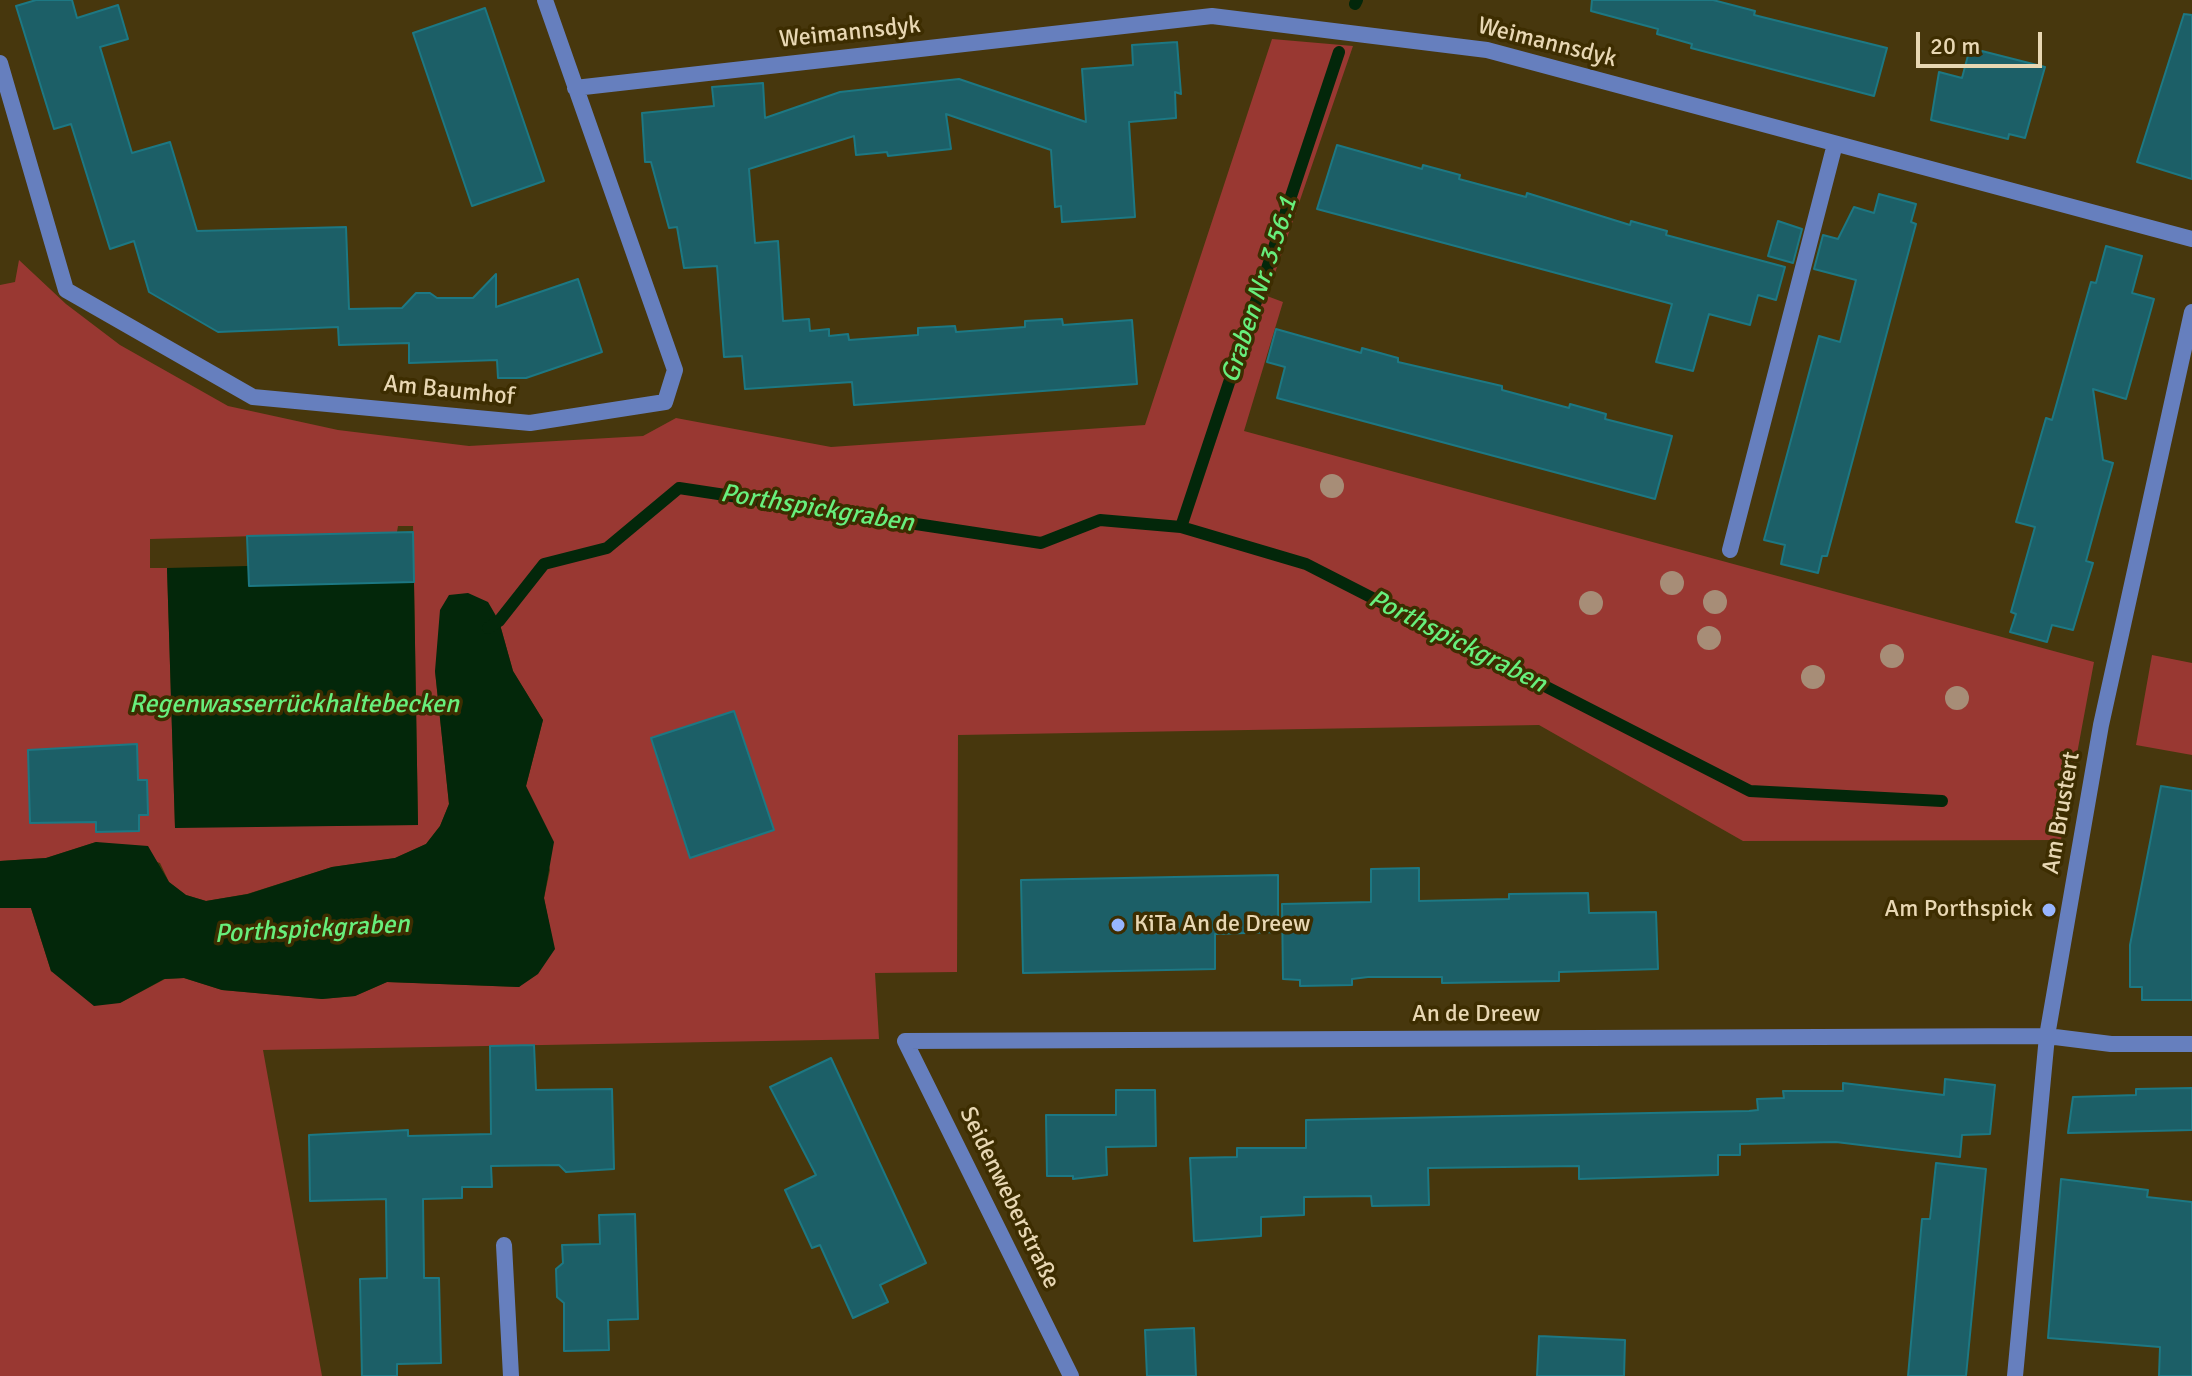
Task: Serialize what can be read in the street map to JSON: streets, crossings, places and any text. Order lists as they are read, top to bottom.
{
  "streets": {
    "street": [
      "Weimannsdyk",
      "Am Baumhof",
      "Am Brustert",
      "An de Dreew",
      "Seidenweberstraße"
    ]
  },
  "crossings": [
    ["Weimannsdyk", "Am Baumhof"],
    ["Am Brustert", "An de Dreew"],
    ["An de Dreew", "Seidenweberstraße"]
  ],
  "water": ["Graben Nr. 3.56.1", "Porthspickgraben", "Regenwasserrückhaltebecken"],
  "places": ["Am Porthspick", "KiTa An de Dreew"],
  "scale_bar": "20 m"
}
